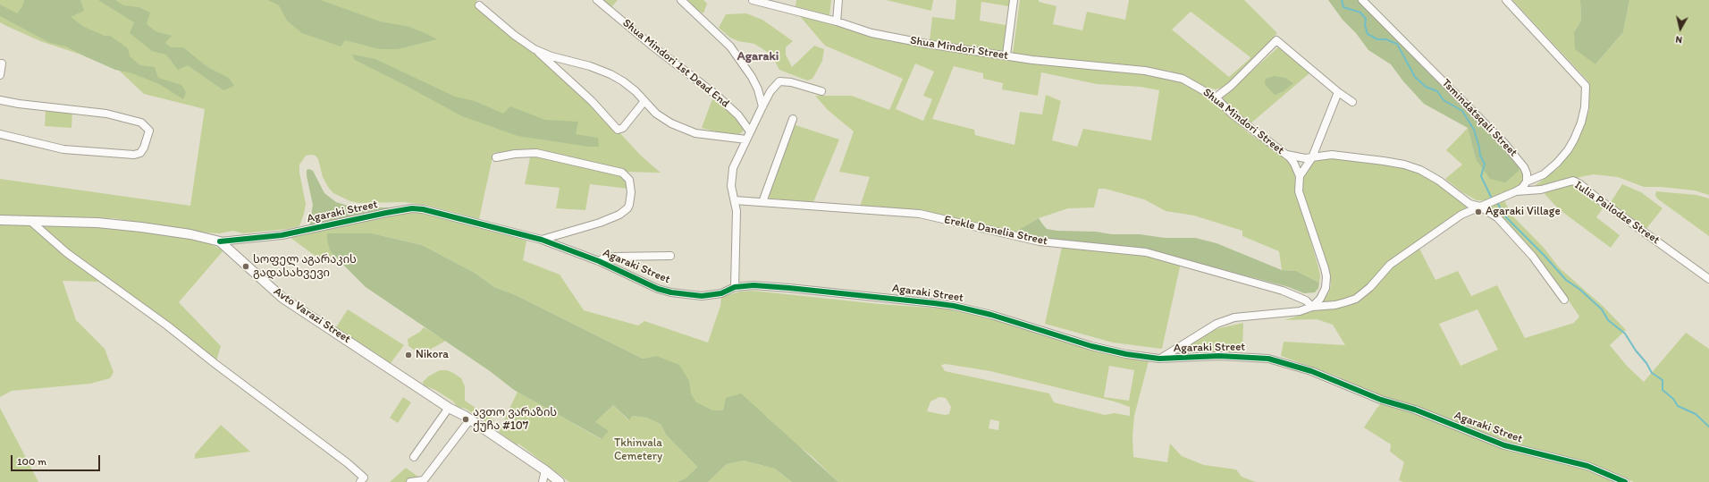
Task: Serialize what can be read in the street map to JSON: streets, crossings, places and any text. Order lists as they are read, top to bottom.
{
  "streets": {
    "street": [
      "Shua Mindori Street",
      "Shua Mindori 1st Dead End",
      "Tsmindatsqali Street",
      "Agaraki Street",
      "Iulia Pailodze Street",
      "Erekle Danelia Street",
      "Avto Varazi Street"
    ]
  },
  "crossings": [
    ["Shua Mindori Street", "Erekle Danelia Street"],
    ["Agaraki Street", "Avto Varazi Street"]
  ],
  "districts": ["Agaraki"],
  "parks": ["Tkhinvala Cemetery"],
  "places": [
    "Agaraki Village",
    "სოფელ აგარაკის გადასახვევი",
    "Nikora",
    "ავთო ვარაზის ქუჩა #107"
  ],
  "scale_bar": "100 m",
  "north": "bottom"
}
